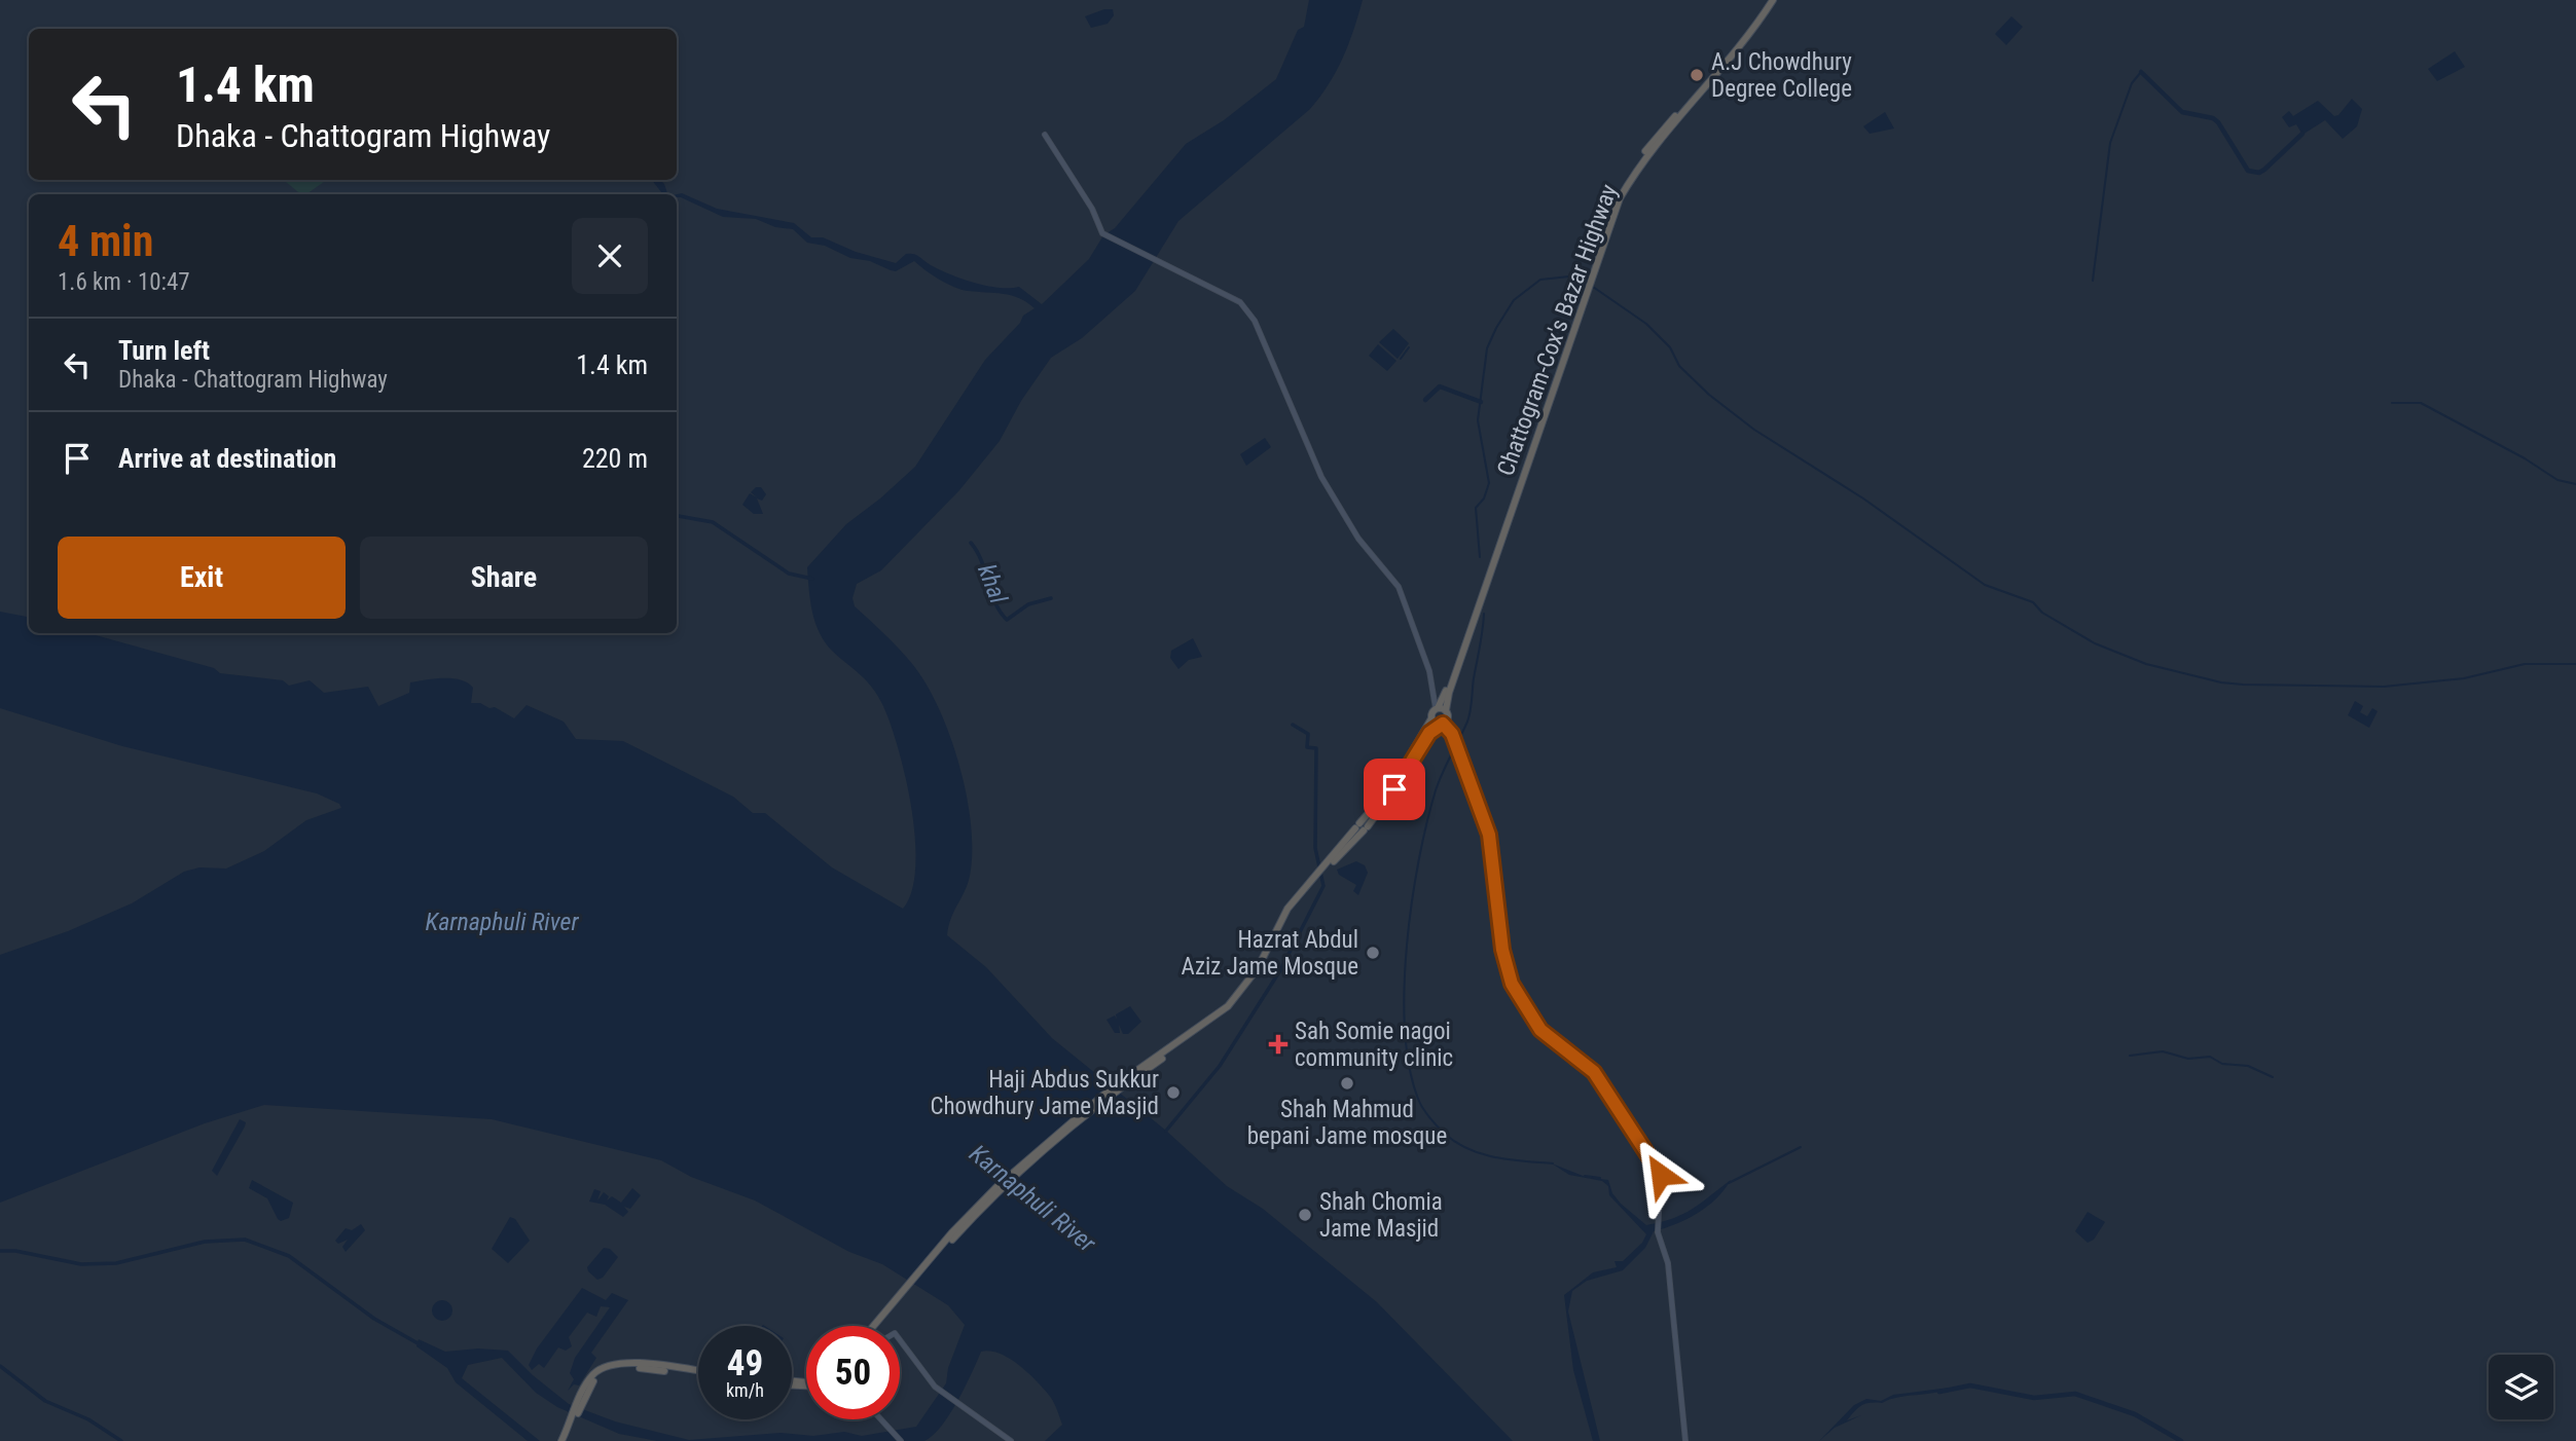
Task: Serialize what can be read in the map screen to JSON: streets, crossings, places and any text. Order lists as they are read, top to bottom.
{
  "streets": {
    "highway": ["Chattogram-Cox's Bazar Highway"]
  },
  "water": ["khal", "Karnaphuli River"],
  "places": {
    "other": [
      "A.J Chowdhury Degree College",
      "Hazrat Abdul Aziz Jame Mosque",
      "Shah Mahmud bepani Jame mosque",
      "Haji Abdus Sukkur Chowdhury Jame Masjid",
      "Shah Chomia Jame Masjid"
    ],
    "health": ["Sah Somie nagoi community clinic"]
  },
  "page": {
    "turn": ["1.4 km", "Dhaka - Chattogram Highway"],
    "heading": ["4 min", "1.6 km · 10:47"],
    "list": [
      {
        "name": "Turn left",
        "note": "Dhaka - Chattogram Highway",
        "value": "1.4 km"
      },
      {
        "name": "Arrive at destination",
        "value": "220 m"
      }
    ],
    "buttons": ["Exit", "Share"],
    "speed": "49 km/h",
    "limit": "50"
  }
}
